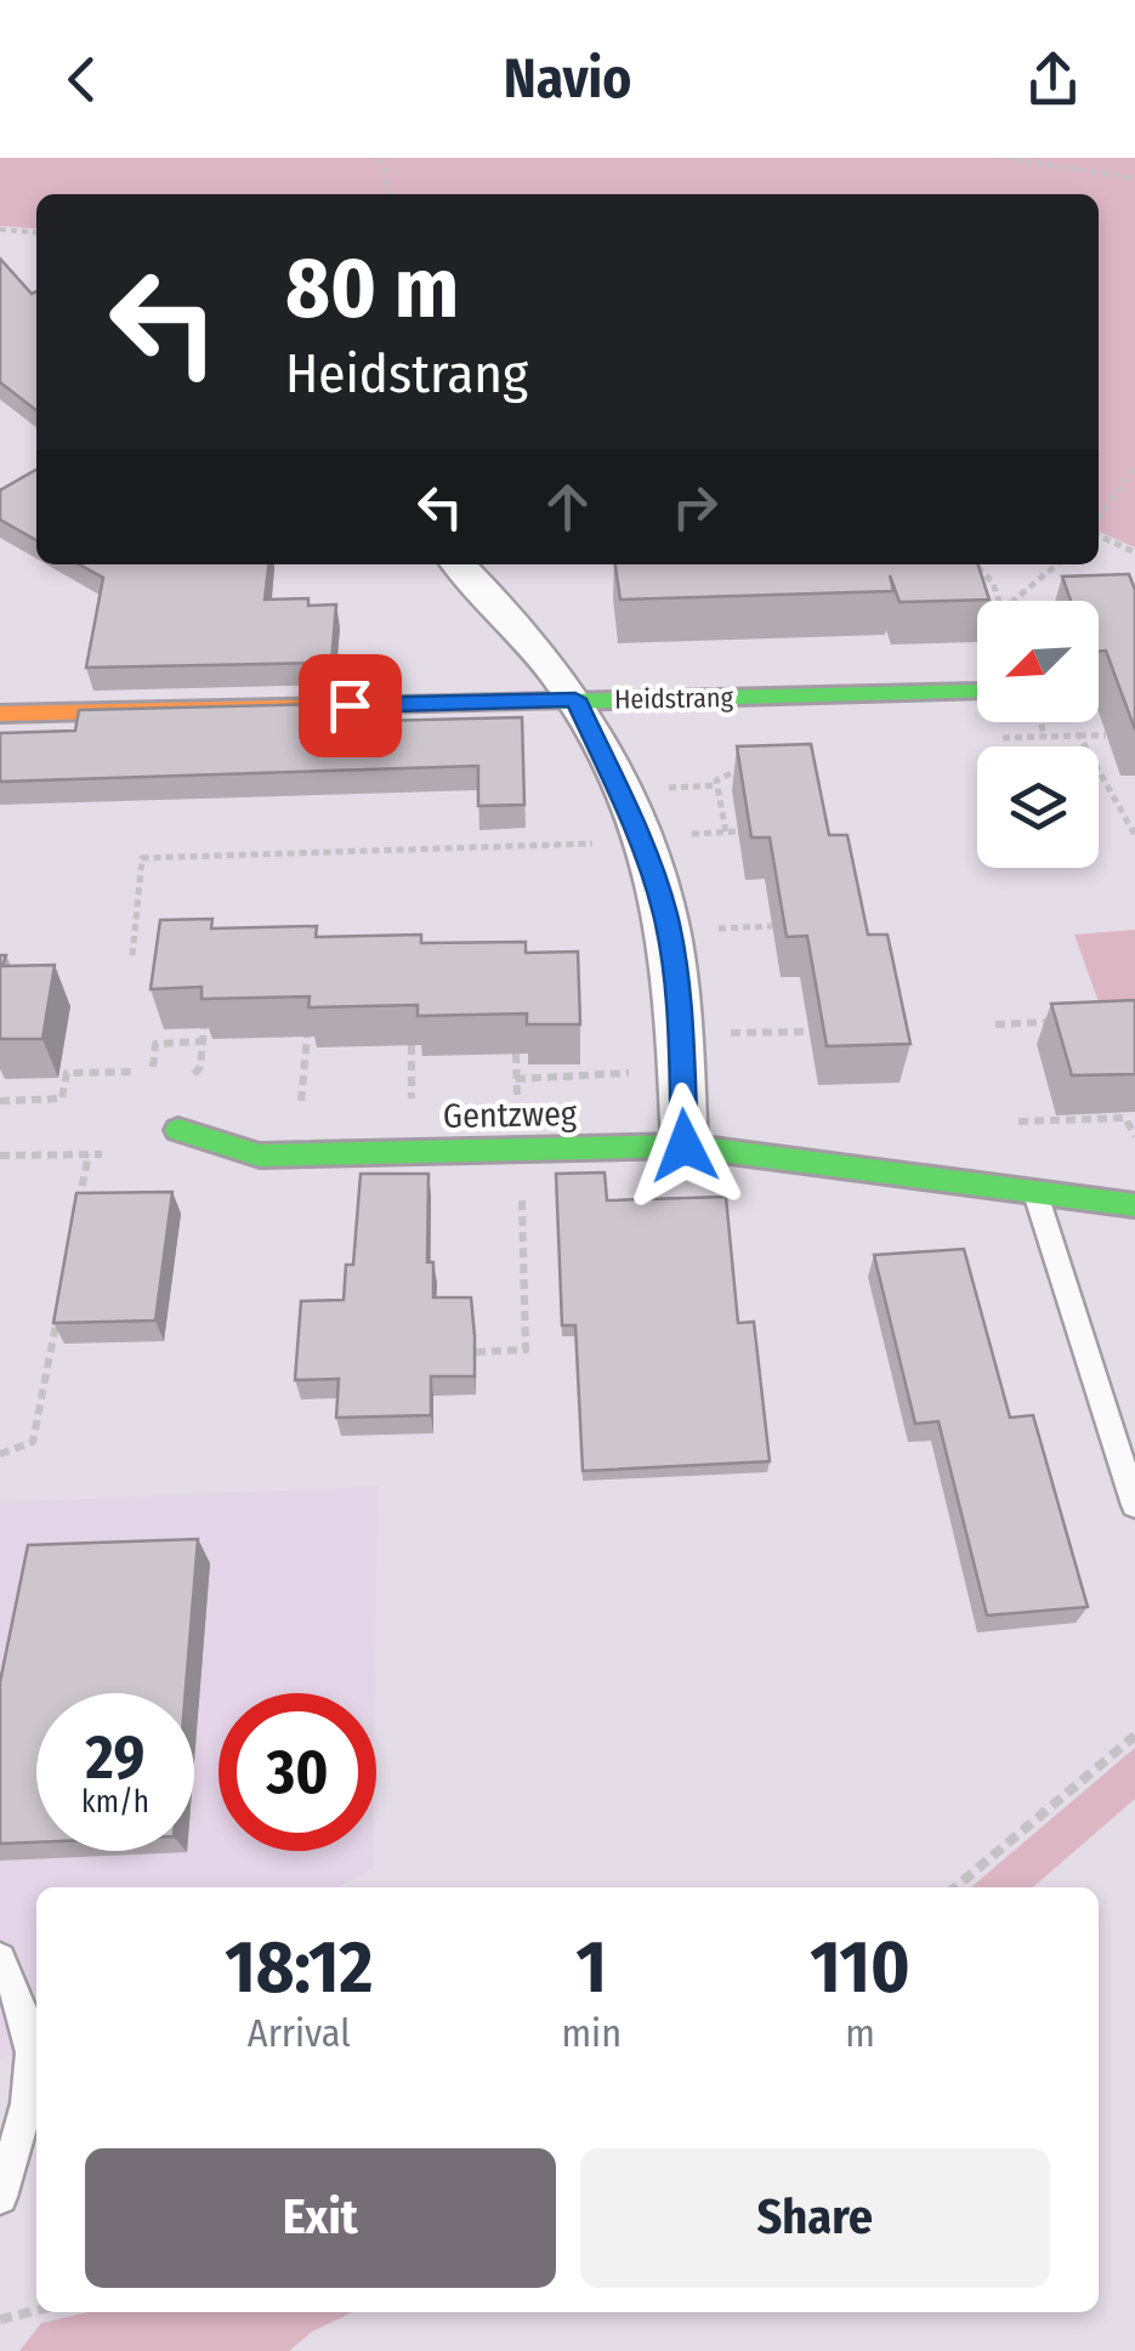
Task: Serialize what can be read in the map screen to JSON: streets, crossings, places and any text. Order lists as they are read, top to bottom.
{
  "streets": {
    "street": ["Heidstrang", "Gentzweg"]
  },
  "north": "bottom left",
  "page": {
    "header": "Navio",
    "turn": ["80 m", "Heidstrang"],
    "speed": "29 km/h",
    "limit": "30",
    "eta": [
      "18:12",
      "Arrival",
      "1",
      "min",
      "110",
      "m"
    ],
    "buttons": ["Exit", "Share"]
  }
}
